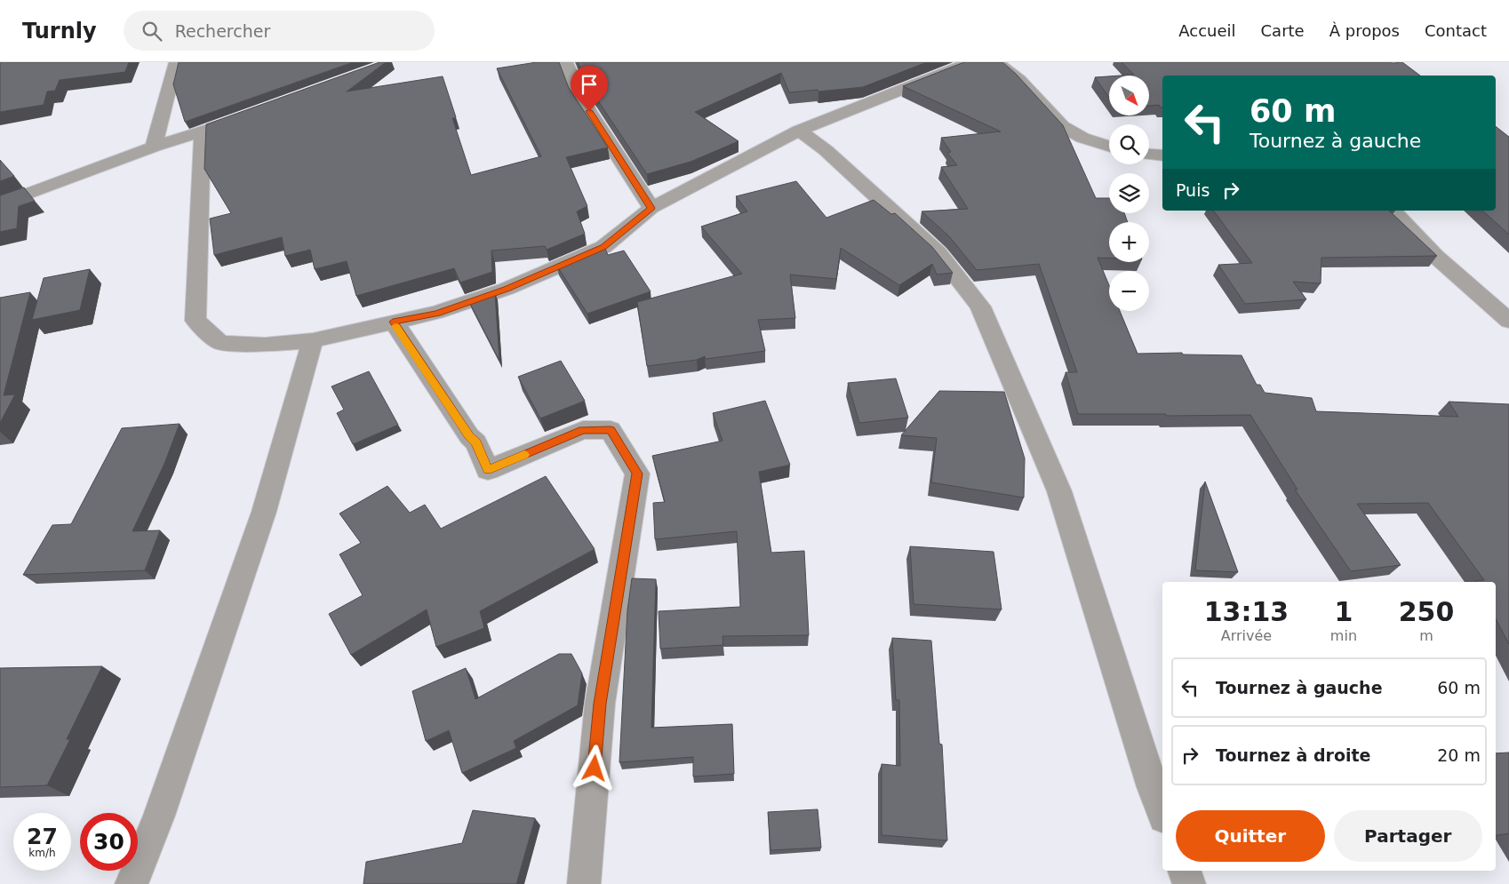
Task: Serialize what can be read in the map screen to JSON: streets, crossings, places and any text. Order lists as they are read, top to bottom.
{
  "north": "bottom right",
  "page": {
    "header": "Turnly",
    "search": "Rechercher",
    "nav": [
      "Accueil",
      "Carte",
      "À propos",
      "Contact"
    ],
    "map_buttons": ["+", "−"],
    "turn": ["60 m", "Tournez à gauche"],
    "then": "Puis",
    "eta": [
      "13:13",
      "Arrivée",
      "1",
      "min",
      "250",
      "m"
    ],
    "list": [
      {
        "name": "Tournez à gauche",
        "value": "60 m"
      },
      {
        "name": "Tournez à droite",
        "value": "20 m"
      }
    ],
    "buttons": ["Quitter", "Partager"],
    "speed": "27 km/h",
    "limit": "30"
  }
}
